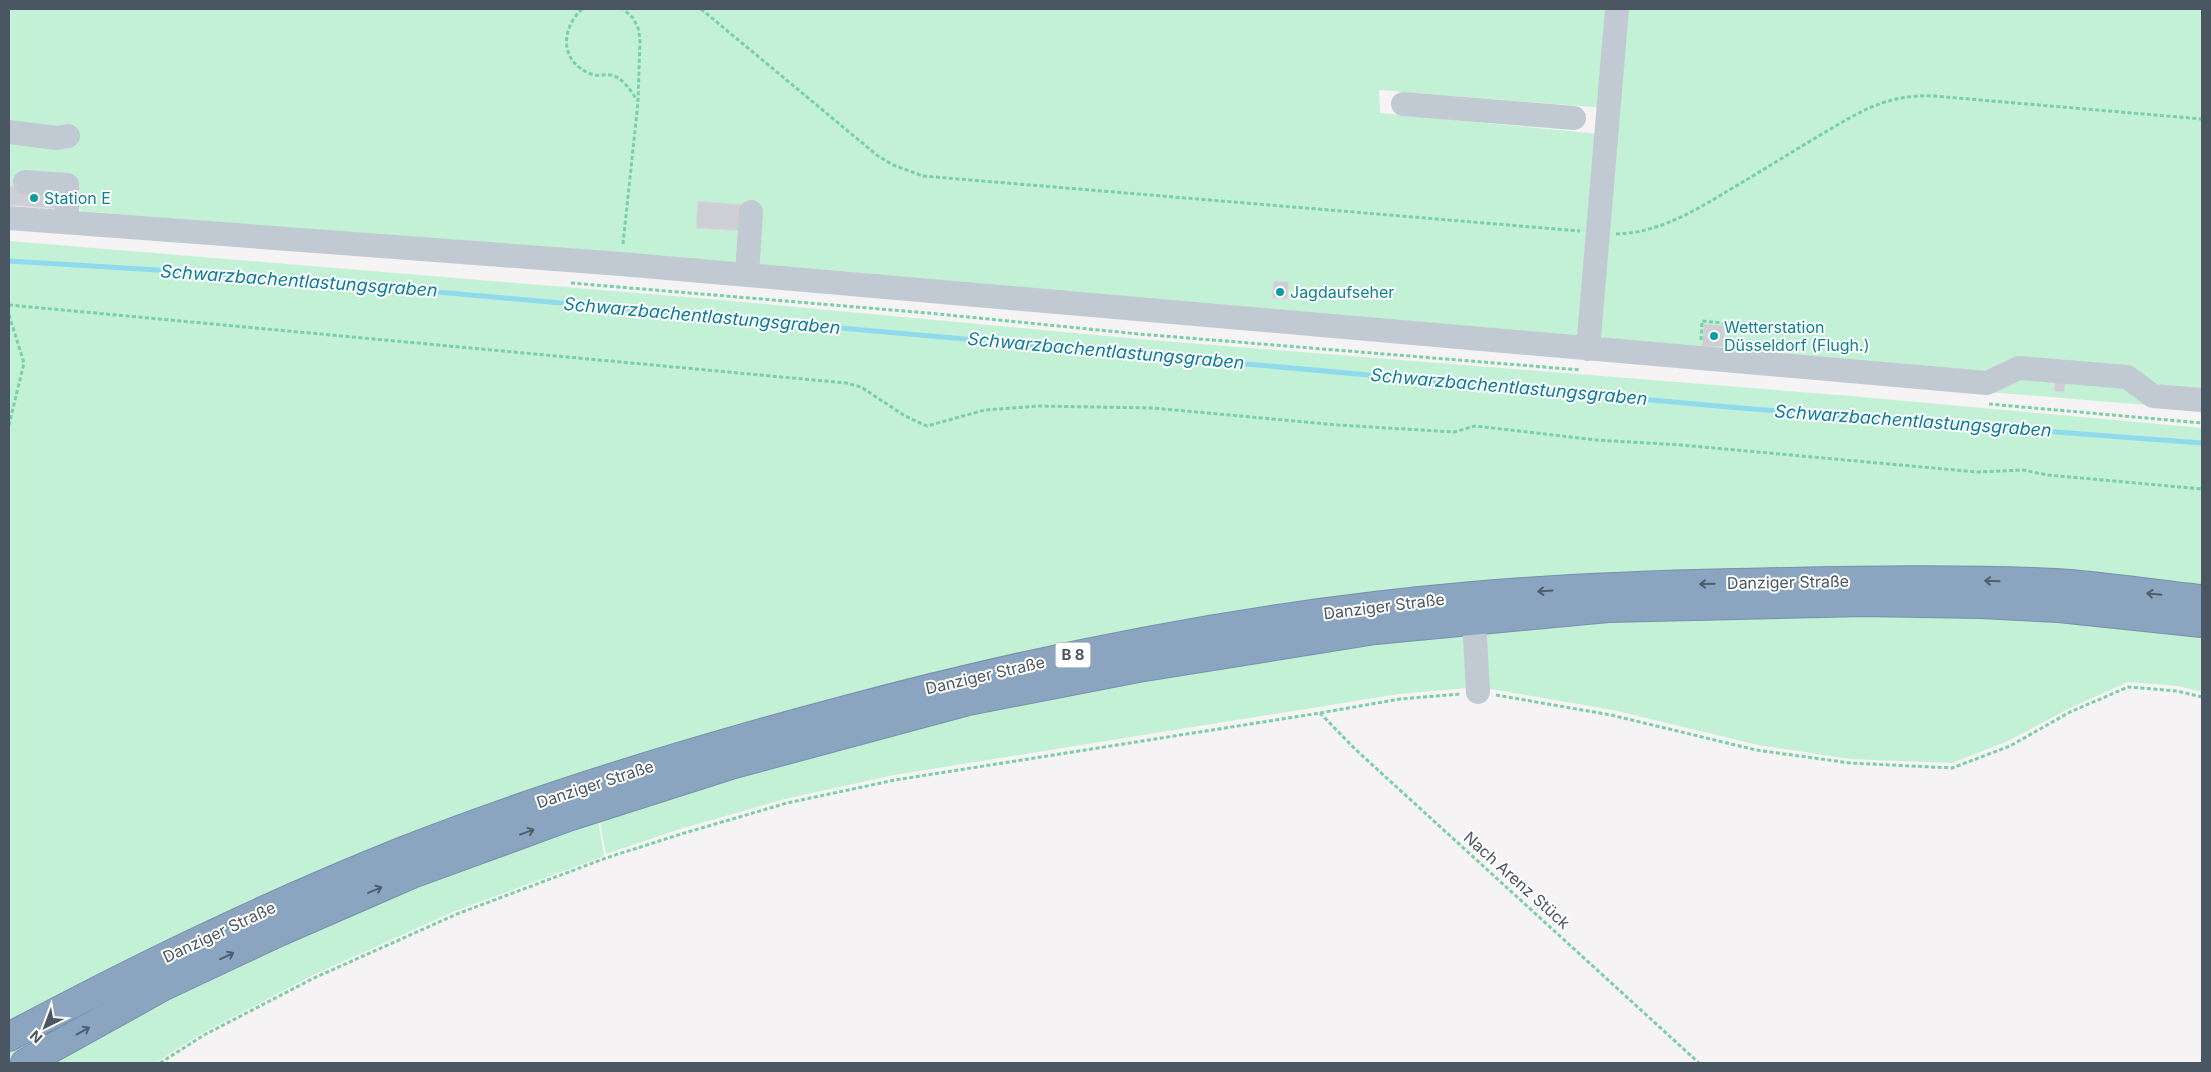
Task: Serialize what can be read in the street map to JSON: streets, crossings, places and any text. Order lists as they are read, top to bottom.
{
  "streets": {
    "highway": ["Danziger Straße", "B 8"],
    "path": ["Nach Arenz Stück"]
  },
  "water": ["Schwarzbachentlastungsgraben"],
  "places": ["Station E", "Jagdaufseher", "Wetterstation Düsseldorf (Flugh.)"],
  "north": "bottom left"
}
